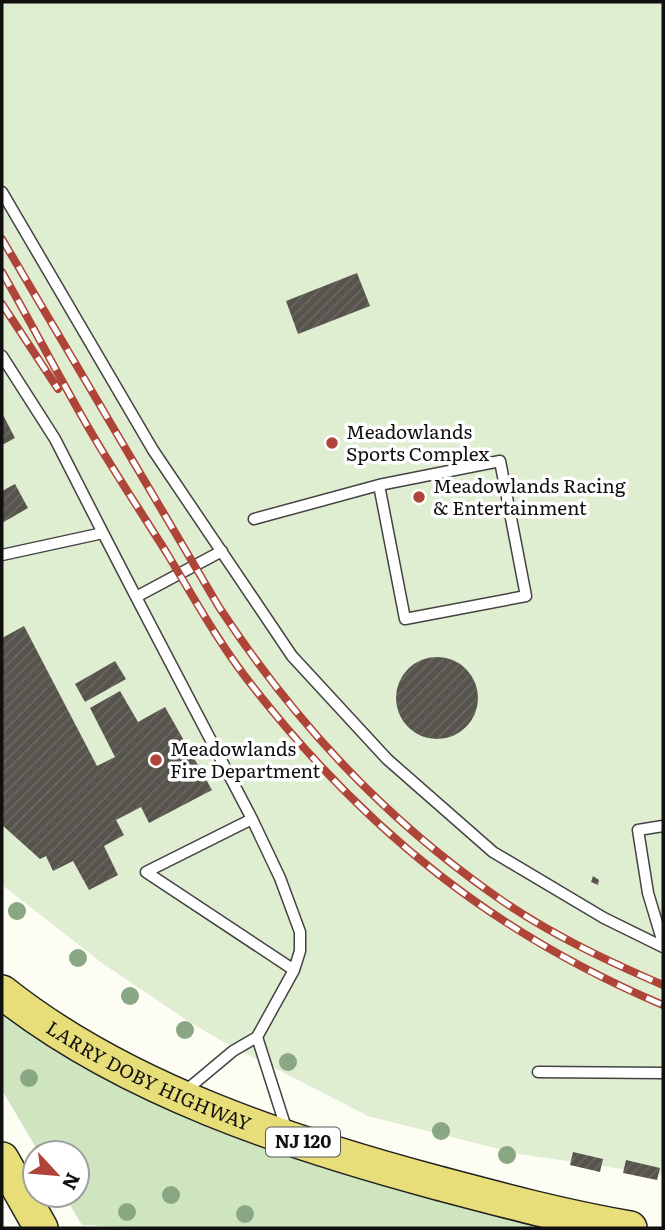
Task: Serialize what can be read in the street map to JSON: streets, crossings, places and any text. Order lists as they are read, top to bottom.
{
  "streets": {
    "main road": ["LARRY DOBY HIGHWAY", "NJ 120"]
  },
  "places": ["Meadowlands Sports Complex", "Meadowlands Racing & Entertainment", "Meadowlands Fire Department"],
  "north": "bottom right"
}
